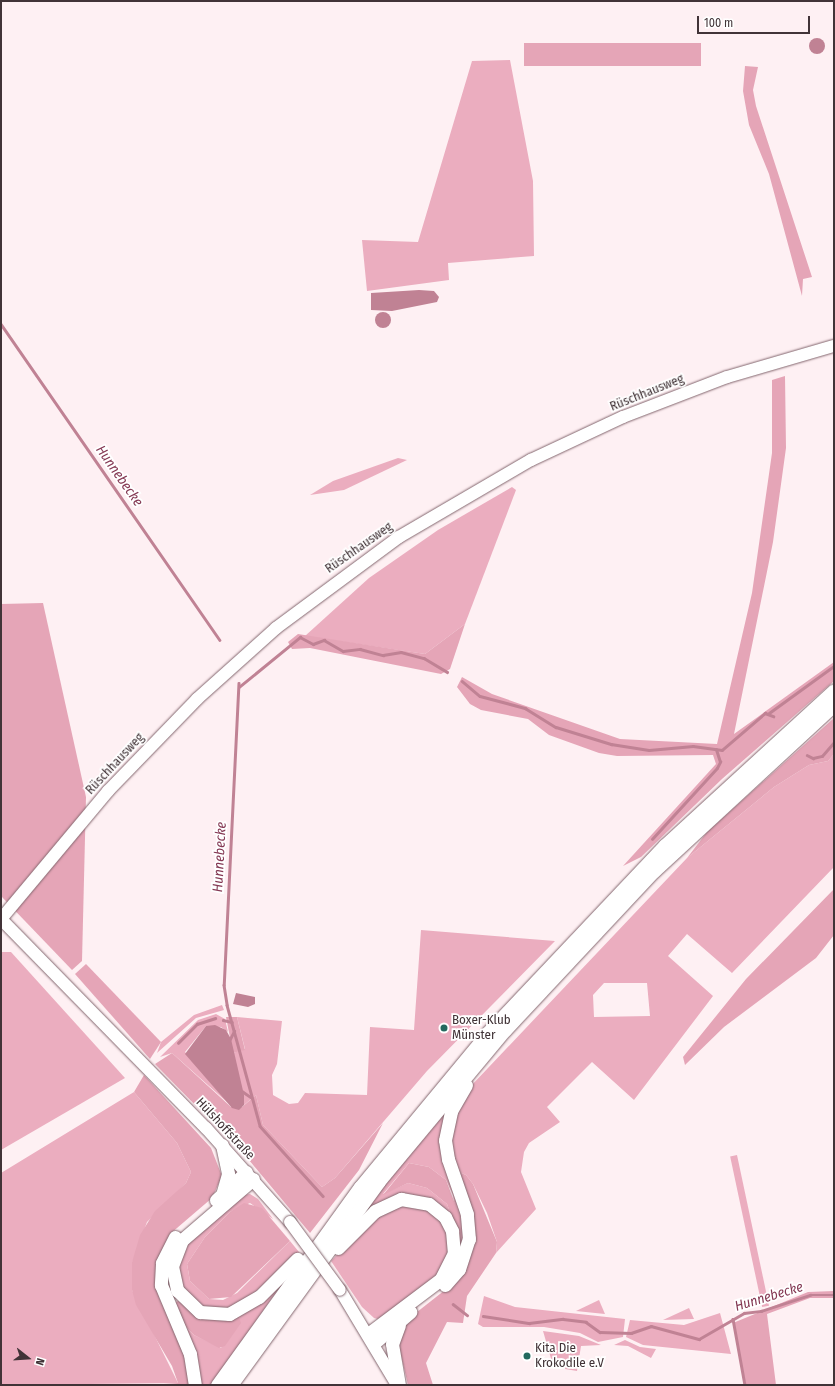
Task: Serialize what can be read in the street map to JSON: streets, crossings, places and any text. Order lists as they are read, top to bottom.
{
  "streets": {
    "main road": ["Rüschhausweg", "Hülshoffstraße"]
  },
  "crossings": [
    ["Rüschhausweg", "Hülshoffstraße"]
  ],
  "water": ["Hunnebecke"],
  "places": ["Boxer-Klub Münster", "Kita Die Krokodile e.V"],
  "scale_bar": "100 m",
  "north": "right"
}
